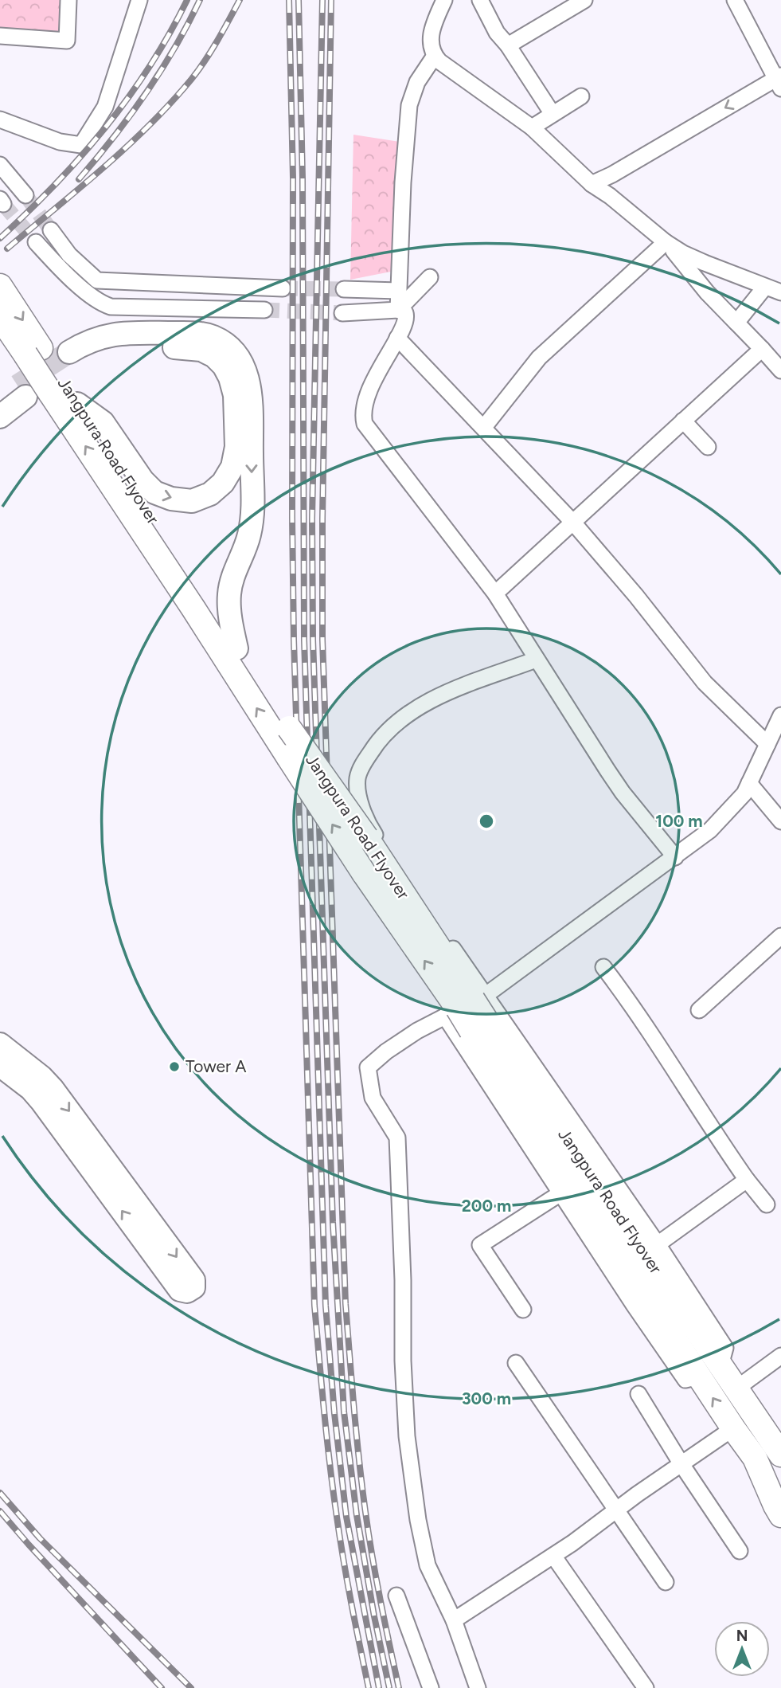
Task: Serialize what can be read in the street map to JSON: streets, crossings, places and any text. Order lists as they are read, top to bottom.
{
  "streets": {
    "main road": ["Jangpura Road Flyover"]
  },
  "places": ["Tower A"],
  "north": "top",
  "rings": ["100 m", "200 m", "300 m"]
}
